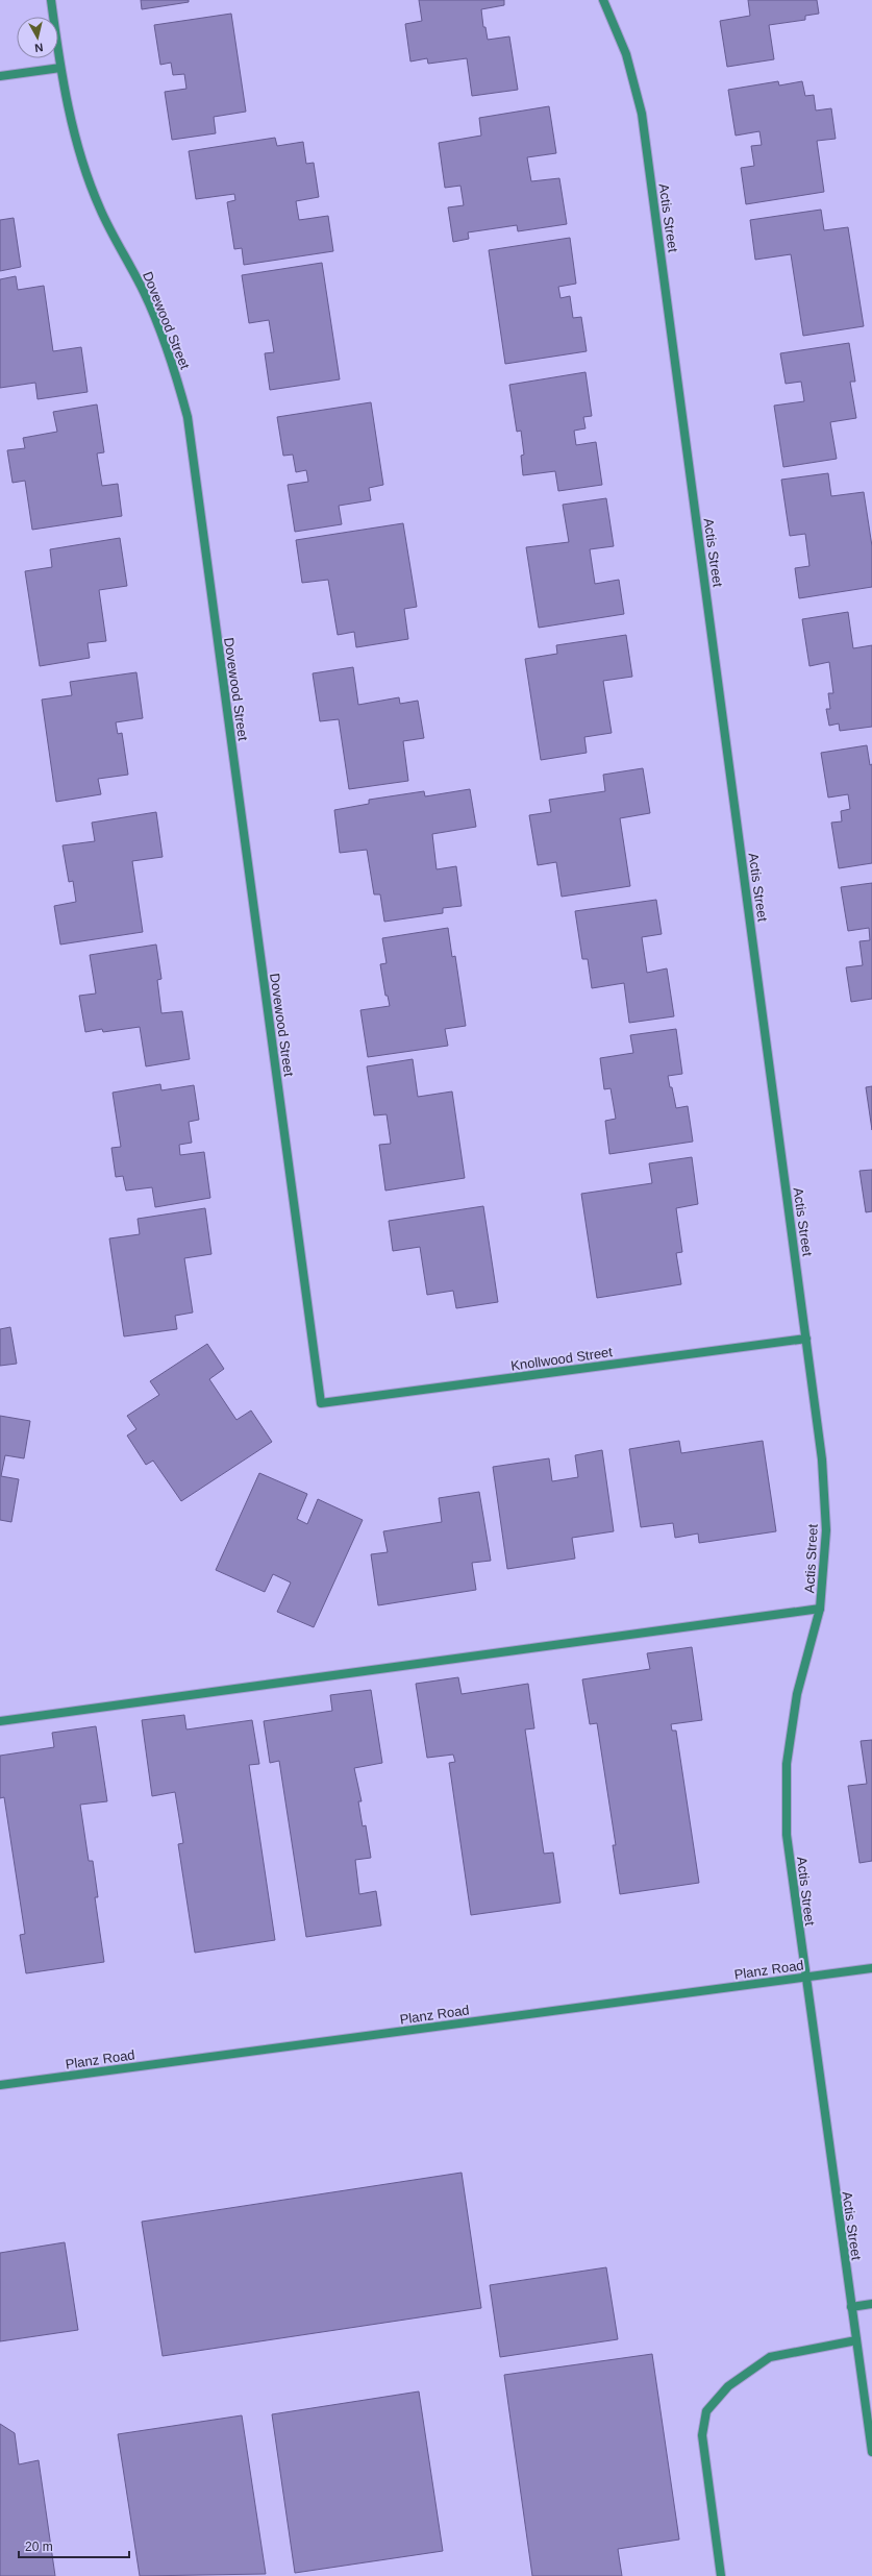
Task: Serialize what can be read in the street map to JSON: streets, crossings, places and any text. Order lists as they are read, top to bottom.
{
  "streets": {
    "street": [
      "Actis Street",
      "Dovewood Street",
      "Knollwood Street",
      "Planz Road"
    ]
  },
  "crossings": [
    ["Actis Street", "Knollwood Street"],
    ["Actis Street", "Planz Road"],
    ["Dovewood Street", "Knollwood Street"]
  ],
  "scale_bar": "20 m",
  "north": "bottom"
}
